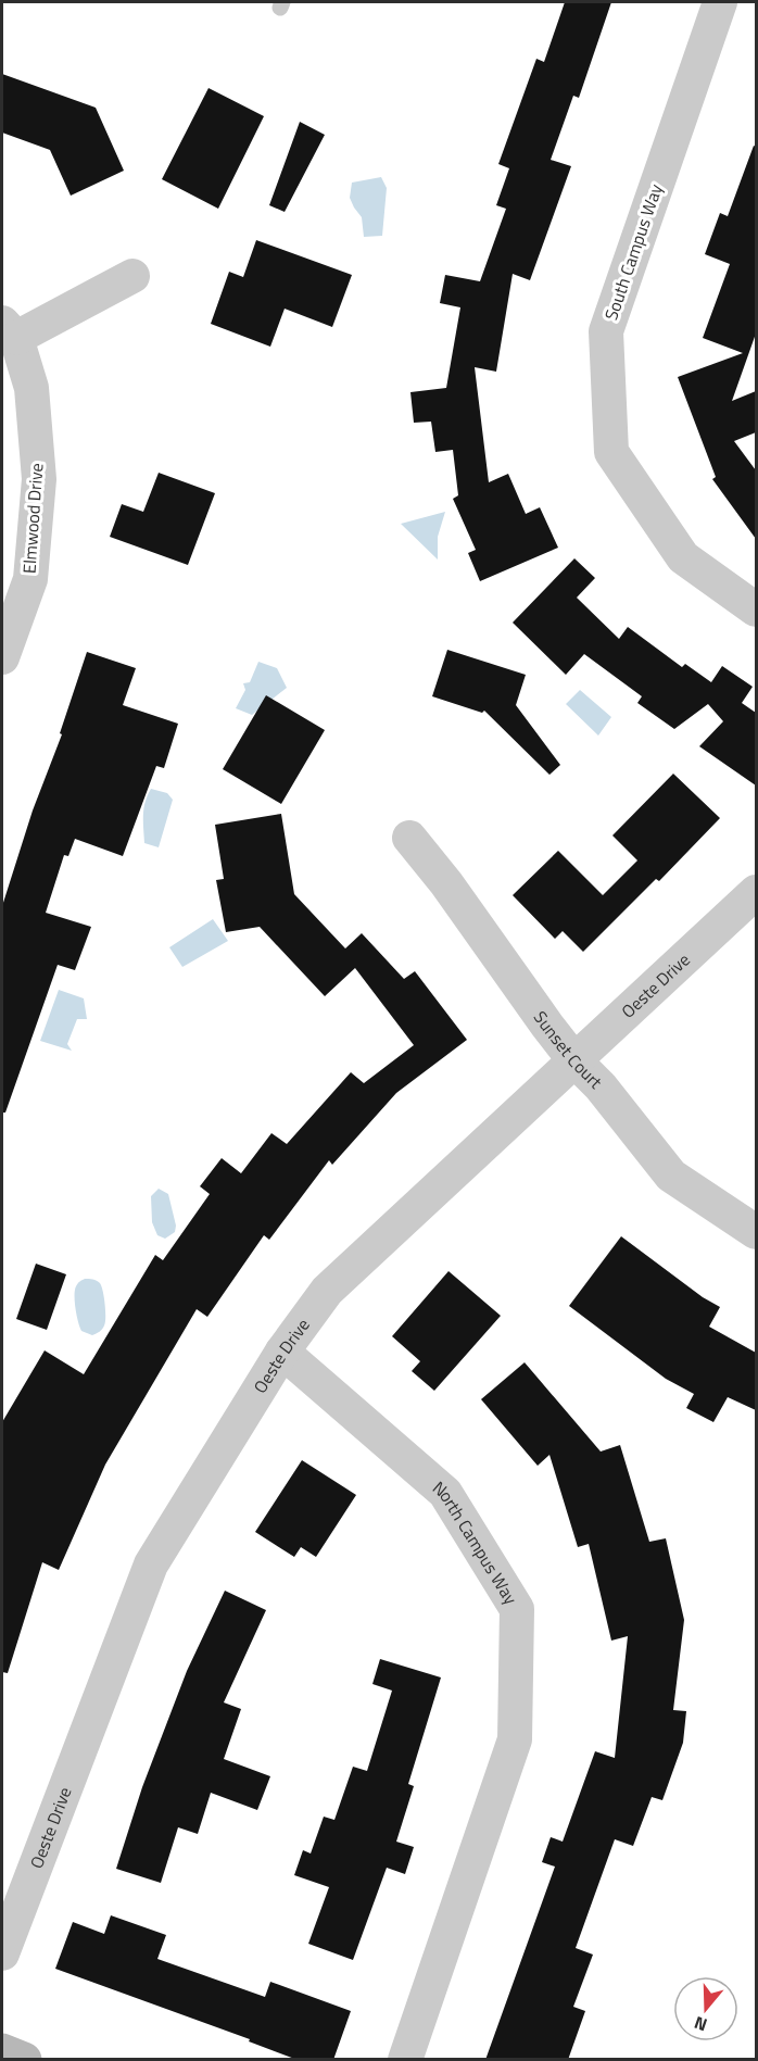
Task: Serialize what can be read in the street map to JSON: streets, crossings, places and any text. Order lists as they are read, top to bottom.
{
  "streets": {
    "street": [
      "South Campus Way",
      "Elmwood Drive",
      "Oeste Drive",
      "Sunset Court",
      "North Campus Way"
    ]
  },
  "crossings": [
    ["Oeste Drive", "Sunset Court"],
    ["Oeste Drive", "North Campus Way"]
  ],
  "north": "bottom"
}
